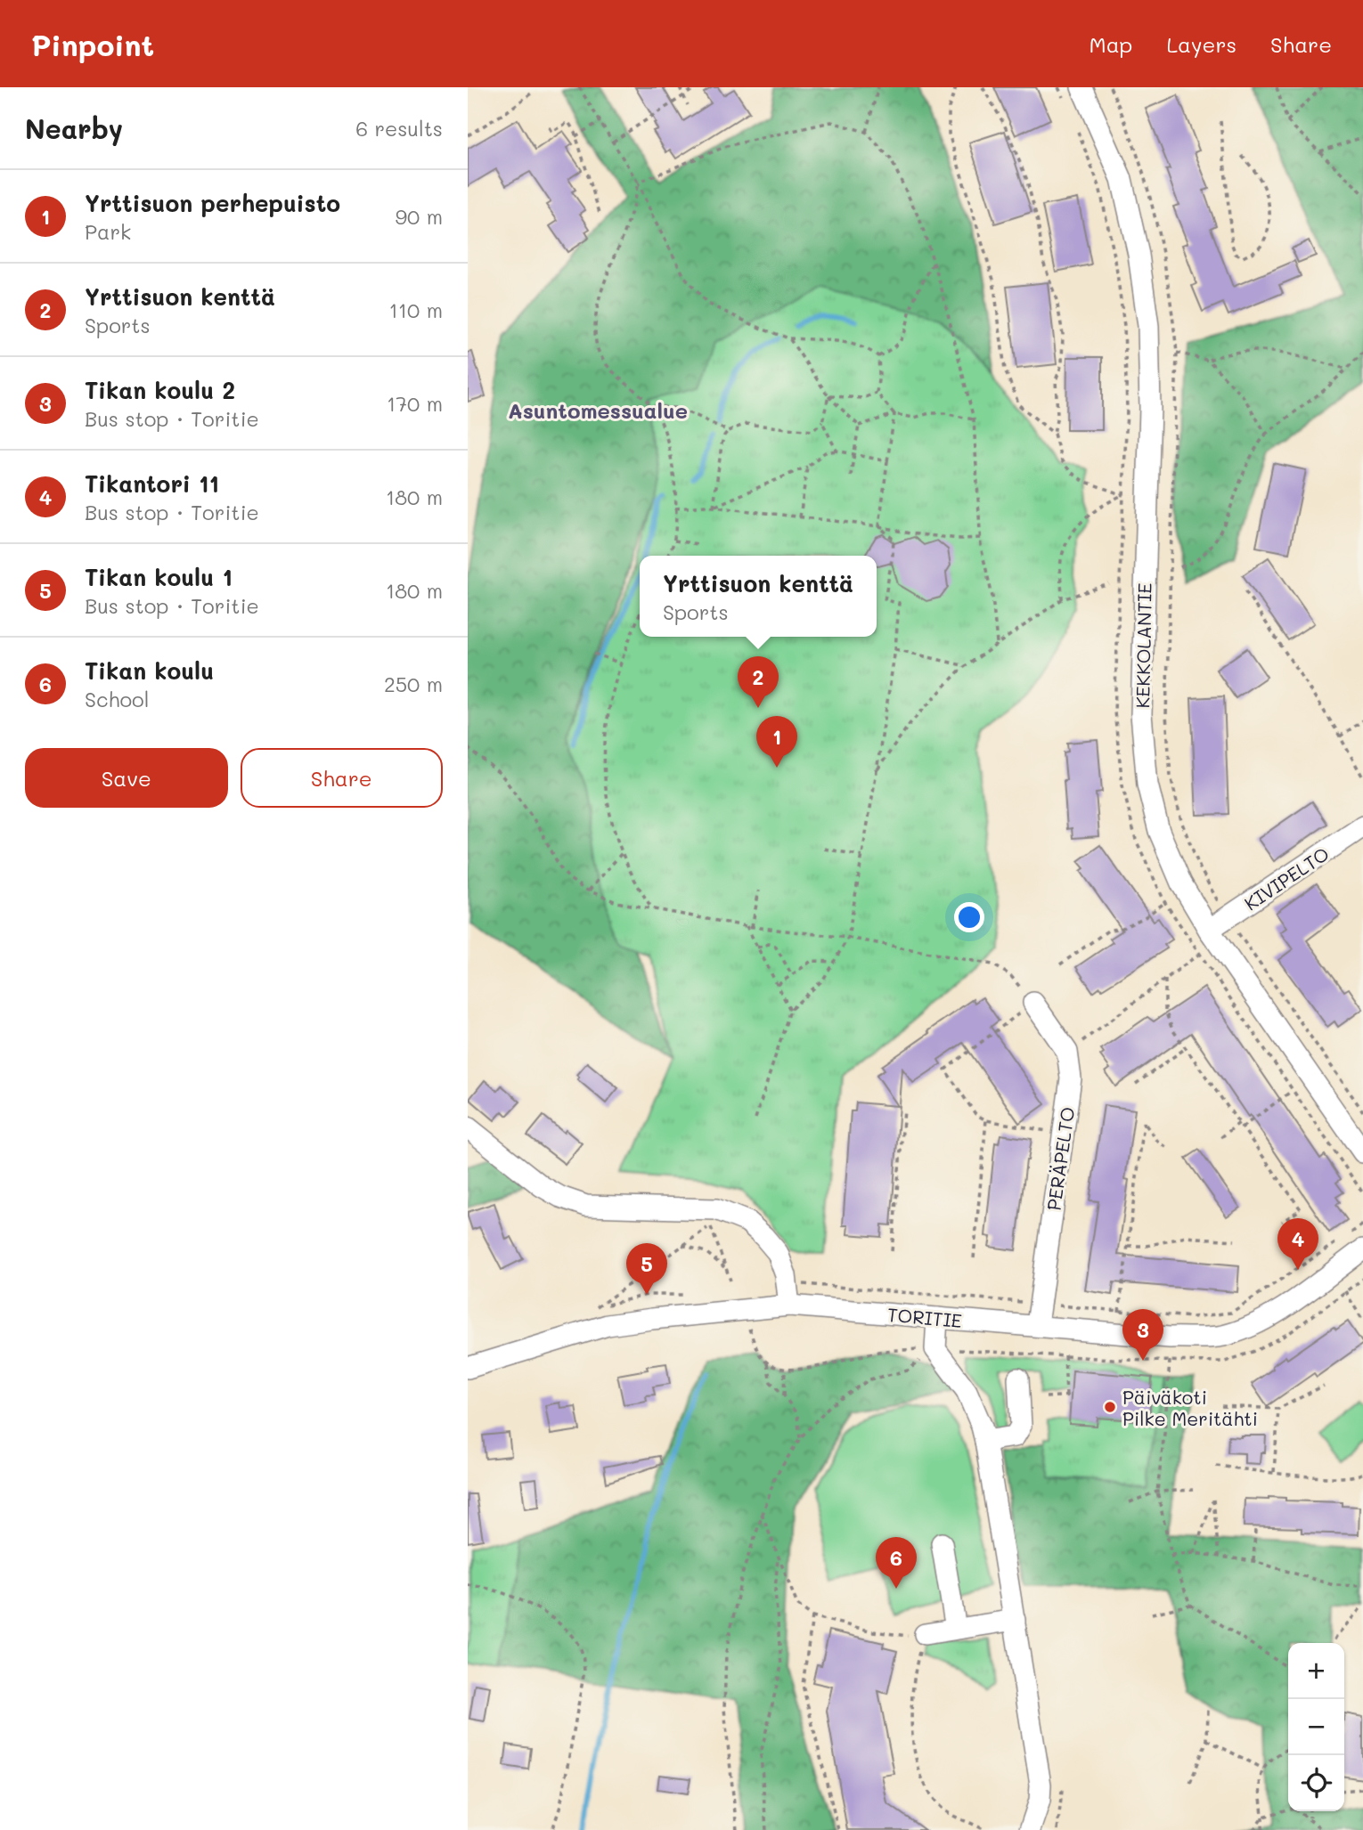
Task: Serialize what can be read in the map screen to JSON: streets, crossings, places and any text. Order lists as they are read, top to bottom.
{
  "streets": {
    "street": [
      "KEKKOLANTIE",
      "KIVIPELTO",
      "PERÄPELTO",
      "TORITIE"
    ]
  },
  "crossings": [
    ["KEKKOLANTIE", "KIVIPELTO"],
    ["PERÄPELTO", "TORITIE"]
  ],
  "districts": ["Asuntomessualue"],
  "places": ["Päiväkoti Pilke Meritähti"],
  "page": {
    "header": "Pinpoint",
    "nav": ["Map", "Layers", "Share"],
    "heading": ["Nearby", "6 results"],
    "list": [
      {
        "mark": "1",
        "name": "Yrttisuon perhepuisto",
        "note": "Park",
        "value": "90 m"
      },
      {
        "mark": "2",
        "name": "Yrttisuon kenttä",
        "note": "Sports",
        "value": "110 m"
      },
      {
        "mark": "3",
        "name": "Tikan koulu 2",
        "note": "Bus stop · Toritie",
        "value": "170 m"
      },
      {
        "mark": "4",
        "name": "Tikantori 11",
        "note": "Bus stop · Toritie",
        "value": "180 m"
      },
      {
        "mark": "5",
        "name": "Tikan koulu 1",
        "note": "Bus stop · Toritie",
        "value": "180 m"
      },
      {
        "mark": "6",
        "name": "Tikan koulu",
        "note": "School",
        "value": "250 m"
      }
    ],
    "popup": ["Yrttisuon kenttä", "Sports"],
    "pins": [
      "2",
      "1",
      "4",
      "5",
      "3",
      "6"
    ],
    "buttons": ["Save", "Share"],
    "map_buttons": ["+", "−"]
  }
}
